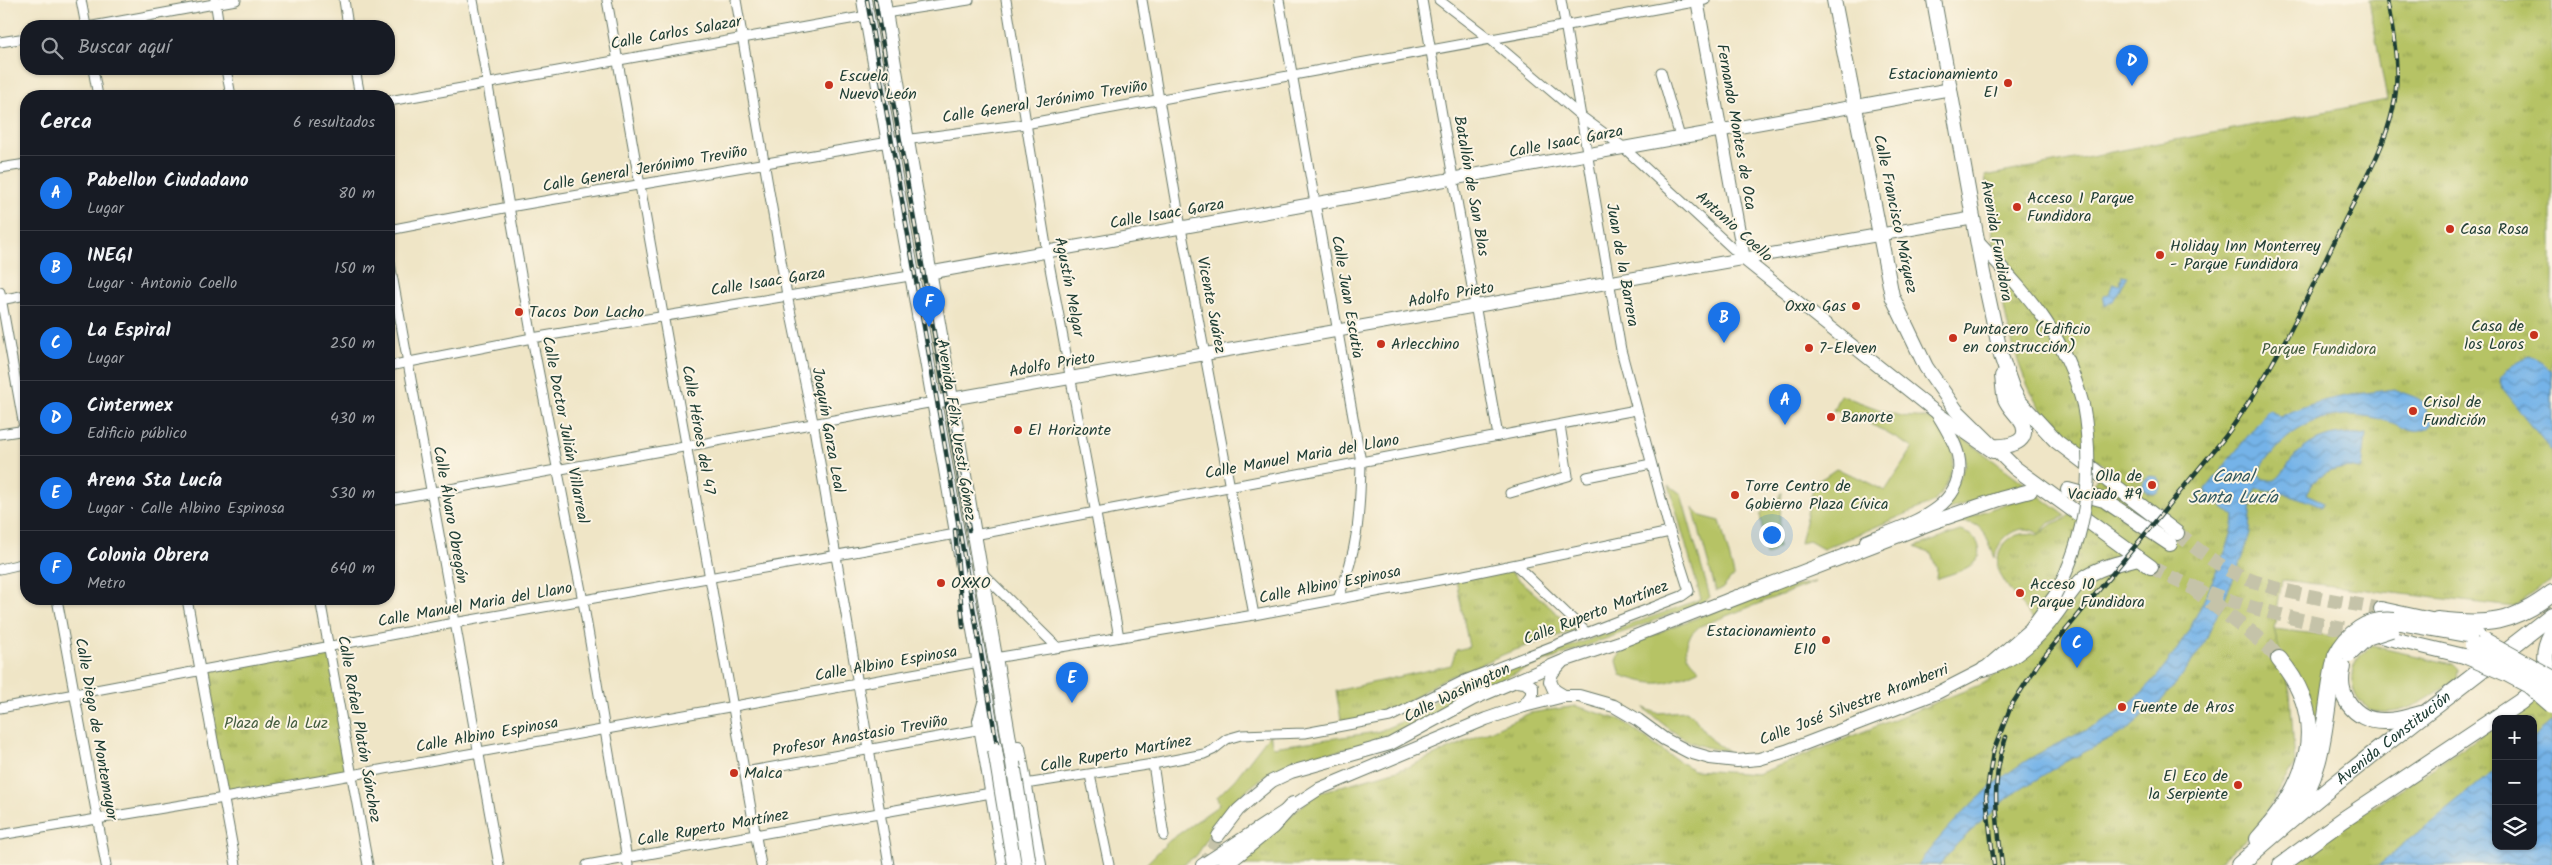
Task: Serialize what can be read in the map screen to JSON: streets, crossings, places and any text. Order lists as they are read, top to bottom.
{
  "streets": {
    "highway": ["Avenida Constitución"],
    "main road": ["Calle Francisco Márquez", "Avenida Fundidora", "Avenida Félix Uresti Gómez"],
    "street": [
      "Calle Carlos Salazar",
      "Calle General Jerónimo Treviño",
      "Fernando Montes de Oca",
      "Calle Isaac Garza",
      "Batallón de San Blas",
      "Antonio Coello",
      "Juan de la Barrera",
      "Agustín Melgar",
      "Adolfo Prieto",
      "Calle Juan Escutia",
      "Vicente Suárez",
      "Calle Doctor Julián Villarreal",
      "Calle Héroes del 47",
      "Joaquín Garza Leal",
      "Calle Manuel Maria del Llano",
      "Calle Álvaro Obregón",
      "Calle Albino Espinosa",
      "Calle Ruperto Martínez",
      "Calle Washington",
      "Calle José Silvestre Aramberri",
      "Calle Diego de Montemayor",
      "Calle Rafael Platón Sánchez",
      "Profesor Anastasio Treviño"
    ]
  },
  "crossings": [
    ["Calle Carlos Salazar", "Calle Doctor Julián Villarreal"],
    ["Calle Carlos Salazar", "Calle Héroes del 47"],
    ["Calle Carlos Salazar", "Joaquín Garza Leal"],
    ["Calle Carlos Salazar", "Avenida Félix Uresti Gómez"],
    ["Calle General Jerónimo Treviño", "Fernando Montes de Oca"],
    ["Calle General Jerónimo Treviño", "Batallón de San Blas"],
    ["Calle General Jerónimo Treviño", "Antonio Coello"],
    ["Calle General Jerónimo Treviño", "Juan de la Barrera"],
    ["Calle General Jerónimo Treviño", "Agustín Melgar"],
    ["Calle General Jerónimo Treviño", "Calle Juan Escutia"],
    ["Calle General Jerónimo Treviño", "Vicente Suárez"],
    ["Calle General Jerónimo Treviño", "Calle Doctor Julián Villarreal"],
    ["Calle General Jerónimo Treviño", "Calle Héroes del 47"],
    ["Calle General Jerónimo Treviño", "Joaquín Garza Leal"],
    ["Calle General Jerónimo Treviño", "Avenida Félix Uresti Gómez"],
    ["Fernando Montes de Oca", "Calle Isaac Garza"],
    ["Fernando Montes de Oca", "Antonio Coello"],
    ["Fernando Montes de Oca", "Adolfo Prieto"],
    ["Calle Isaac Garza", "Batallón de San Blas"],
    ["Calle Isaac Garza", "Calle Francisco Márquez"],
    ["Calle Isaac Garza", "Antonio Coello"],
    ["Calle Isaac Garza", "Avenida Fundidora"],
    ["Calle Isaac Garza", "Juan de la Barrera"],
    ["Calle Isaac Garza", "Agustín Melgar"],
    ["Calle Isaac Garza", "Calle Juan Escutia"],
    ["Calle Isaac Garza", "Vicente Suárez"],
    ["Calle Isaac Garza", "Calle Doctor Julián Villarreal"],
    ["Calle Isaac Garza", "Calle Héroes del 47"],
    ["Calle Isaac Garza", "Joaquín Garza Leal"],
    ["Calle Isaac Garza", "Avenida Félix Uresti Gómez"],
    ["Calle Isaac Garza", "Calle Álvaro Obregón"],
    ["Batallón de San Blas", "Adolfo Prieto"],
    ["Batallón de San Blas", "Calle Manuel Maria del Llano"],
    ["Calle Francisco Márquez", "Antonio Coello"],
    ["Calle Francisco Márquez", "Adolfo Prieto"],
    ["Antonio Coello", "Juan de la Barrera"],
    ["Antonio Coello", "Adolfo Prieto"],
    ["Antonio Coello", "Calle Washington"],
    ["Avenida Fundidora", "Adolfo Prieto"],
    ["Avenida Fundidora", "Calle José Silvestre Aramberri"],
    ["Juan de la Barrera", "Adolfo Prieto"],
    ["Juan de la Barrera", "Calle Manuel Maria del Llano"],
    ["Juan de la Barrera", "Calle Albino Espinosa"],
    ["Juan de la Barrera", "Calle Ruperto Martínez"],
    ["Agustín Melgar", "Adolfo Prieto"],
    ["Agustín Melgar", "Calle Manuel Maria del Llano"],
    ["Agustín Melgar", "Calle Albino Espinosa"],
    ["Adolfo Prieto", "Calle Juan Escutia"],
    ["Adolfo Prieto", "Vicente Suárez"],
    ["Adolfo Prieto", "Avenida Félix Uresti Gómez"],
    ["Calle Juan Escutia", "Calle Manuel Maria del Llano"],
    ["Calle Juan Escutia", "Calle Albino Espinosa"],
    ["Vicente Suárez", "Calle Manuel Maria del Llano"],
    ["Vicente Suárez", "Calle Albino Espinosa"],
    ["Calle Doctor Julián Villarreal", "Calle Manuel Maria del Llano"],
    ["Calle Doctor Julián Villarreal", "Calle Albino Espinosa"],
    ["Calle Doctor Julián Villarreal", "Calle Ruperto Martínez"],
    ["Calle Héroes del 47", "Calle Manuel Maria del Llano"],
    ["Calle Héroes del 47", "Calle Albino Espinosa"],
    ["Calle Héroes del 47", "Calle Ruperto Martínez"],
    ["Calle Héroes del 47", "Profesor Anastasio Treviño"],
    ["Joaquín Garza Leal", "Calle Manuel Maria del Llano"],
    ["Joaquín Garza Leal", "Calle Albino Espinosa"],
    ["Joaquín Garza Leal", "Calle Ruperto Martínez"],
    ["Joaquín Garza Leal", "Profesor Anastasio Treviño"],
    ["Avenida Félix Uresti Gómez", "Calle Manuel Maria del Llano"],
    ["Avenida Félix Uresti Gómez", "Calle Albino Espinosa"],
    ["Calle Manuel Maria del Llano", "Calle Álvaro Obregón"],
    ["Calle Manuel Maria del Llano", "Calle Diego de Montemayor"],
    ["Calle Manuel Maria del Llano", "Calle Rafael Platón Sánchez"],
    ["Calle Álvaro Obregón", "Calle Albino Espinosa"],
    ["Calle Albino Espinosa", "Calle Diego de Montemayor"],
    ["Calle Albino Espinosa", "Calle Rafael Platón Sánchez"]
  ],
  "water": ["Canal Santa Lucía"],
  "parks": ["Parque Fundidora", "Plaza de la Luz"],
  "places": [
    "Estacionamiento E1",
    "Escuela Nuevo León",
    "Acceso 1 Parque Fundidora",
    "Casa Rosa",
    "Holiday Inn Monterrey - Parque Fundidora",
    "Oxxo Gas",
    "Tacos Don Lacho",
    "Casa de los Loros",
    "Puntacero (Edificio en construcción)",
    "Arlecchino",
    "7-Eleven",
    "Crisol de Fundición",
    "Banorte",
    "El Horizonte",
    "Olla de Vaciado #9",
    "Torre Centro de Gobierno Plaza Cívica",
    "OXXO",
    "Acceso 10 Parque Fundidora",
    "Estacionamiento E10",
    "Fuente de Aros",
    "Malca",
    "El Eco de la Serpiente"
  ],
  "page": {
    "search": "Buscar aquí",
    "pins": [
      "D",
      "F",
      "B",
      "A",
      "C",
      "E"
    ],
    "heading": ["Cerca", "6 resultados"],
    "list": [
      {
        "mark": "A",
        "name": "Pabellon Ciudadano",
        "note": "Lugar",
        "value": "80 m"
      },
      {
        "mark": "B",
        "name": "INEGI",
        "note": "Lugar · Antonio Coello",
        "value": "150 m"
      },
      {
        "mark": "C",
        "name": "La Espiral",
        "note": "Lugar",
        "value": "250 m"
      },
      {
        "mark": "D",
        "name": "Cintermex",
        "note": "Edificio público",
        "value": "430 m"
      },
      {
        "mark": "E",
        "name": "Arena Sta Lucía",
        "note": "Lugar · Calle Albino Espinosa",
        "value": "530 m"
      },
      {
        "mark": "F",
        "name": "Colonia Obrera",
        "note": "Metro",
        "value": "640 m"
      }
    ],
    "map_buttons": ["+", "−"]
  }
}
